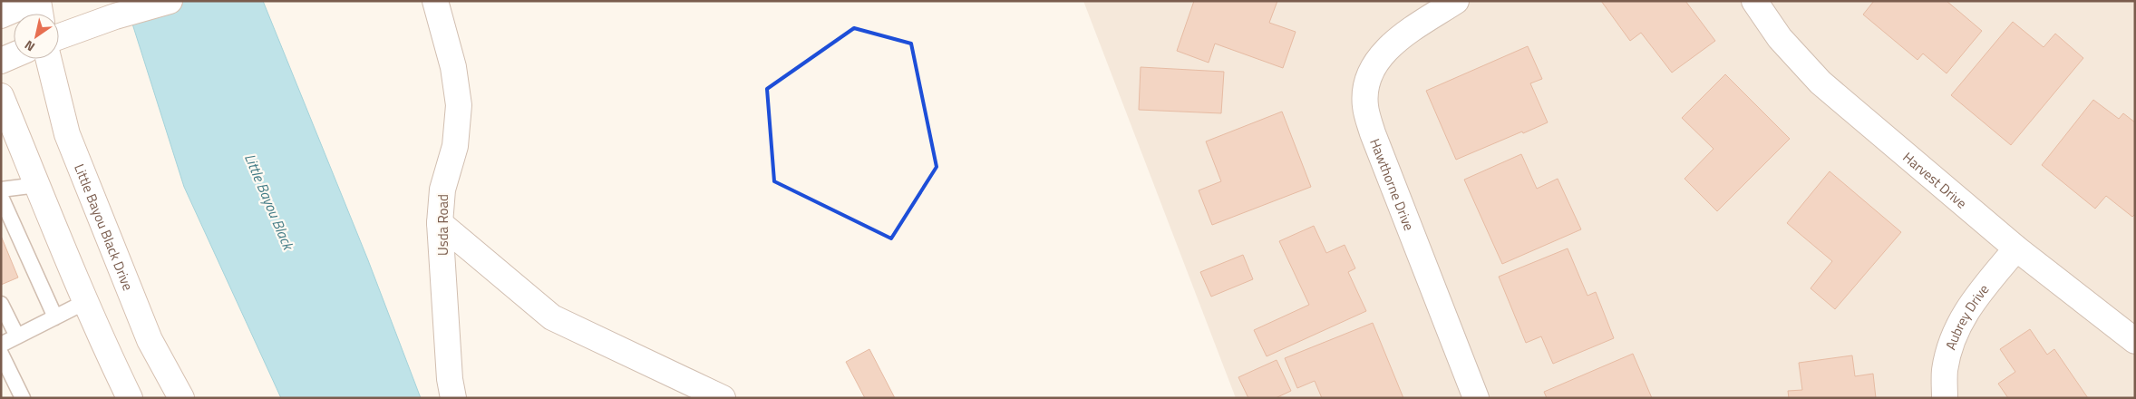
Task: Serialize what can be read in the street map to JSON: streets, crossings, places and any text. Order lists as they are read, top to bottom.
{
  "streets": {
    "street": [
      "Harvest Drive",
      "Hawthorne Drive",
      "Usda Road",
      "Little Bayou Black Drive",
      "Aubrey Drive"
    ]
  },
  "crossings": [
    ["Harvest Drive", "Aubrey Drive"]
  ],
  "water": ["Little Bayou Black"],
  "north": "bottom left"
}
